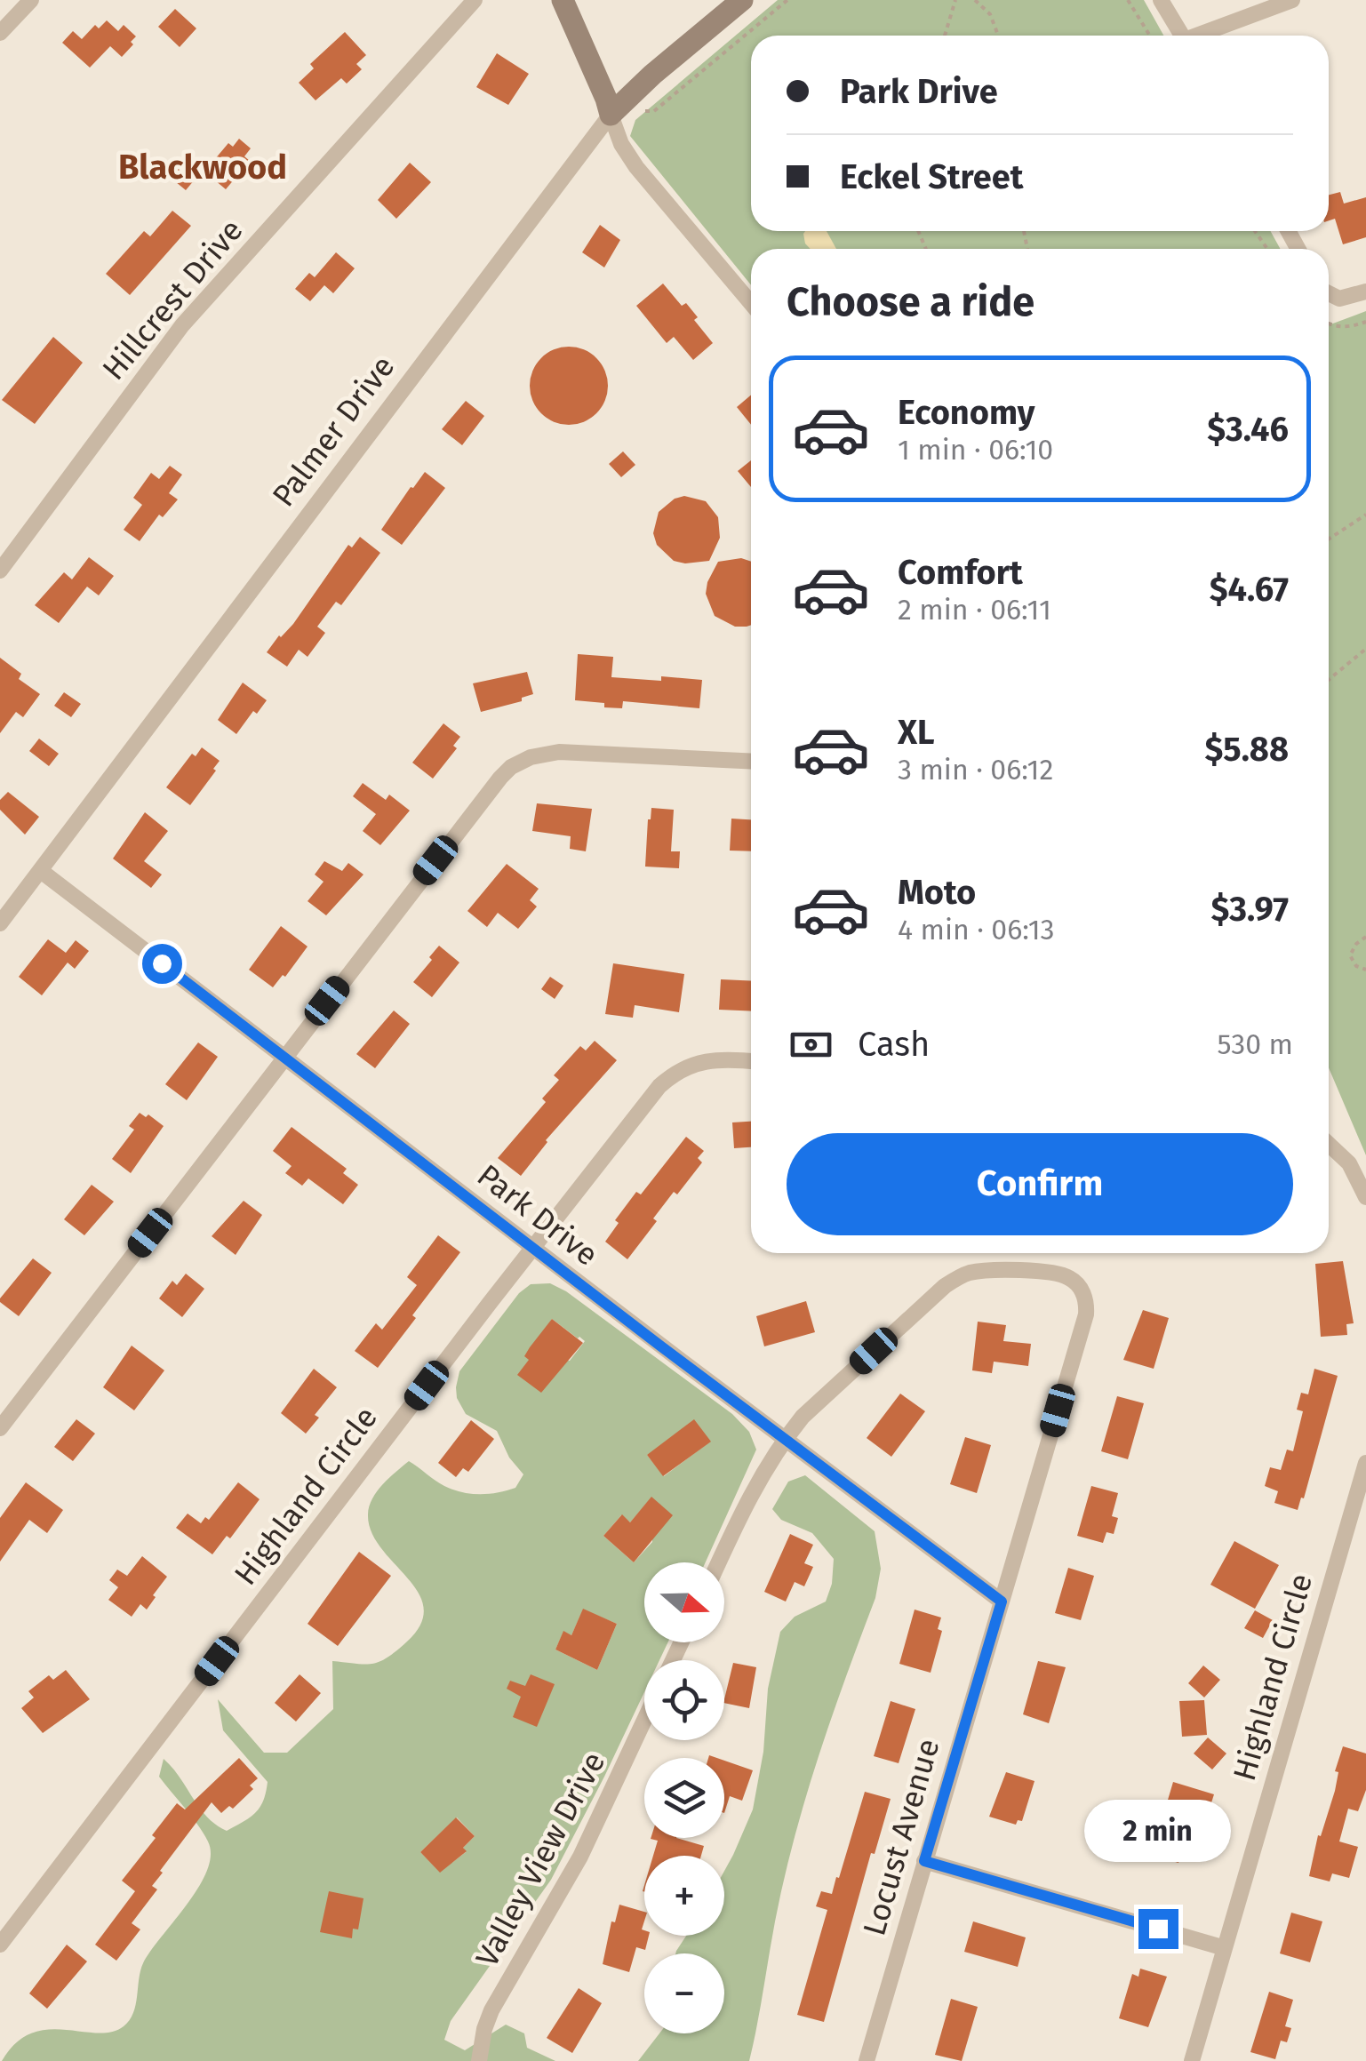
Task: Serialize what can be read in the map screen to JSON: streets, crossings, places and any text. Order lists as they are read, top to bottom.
{
  "streets": {
    "street": [
      "Hillcrest Drive",
      "Palmer Drive",
      "Park Drive",
      "Highland Circle",
      "Locust Avenue",
      "Valley View Drive"
    ]
  },
  "crossings": [
    ["Palmer Drive", "Park Drive"],
    ["Park Drive", "Highland Circle"],
    ["Park Drive", "Locust Avenue"]
  ],
  "districts": ["Blackwood"],
  "north": "right",
  "page": {
    "banner": ["Park Drive", "Eckel Street"],
    "heading": "Choose a ride",
    "list": [
      {
        "name": "Economy",
        "note": "1 min · 06:10",
        "value": "$3.46"
      },
      {
        "name": "Comfort",
        "note": "2 min · 06:11",
        "value": "$4.67"
      },
      {
        "name": "XL",
        "note": "3 min · 06:12",
        "value": "$5.88"
      },
      {
        "name": "Moto",
        "note": "4 min · 06:13",
        "value": "$3.97"
      }
    ],
    "pay": ["Cash", "530 m"],
    "buttons": "Confirm",
    "map_buttons": ["+", "−"],
    "bubble": "2 min"
  }
}
